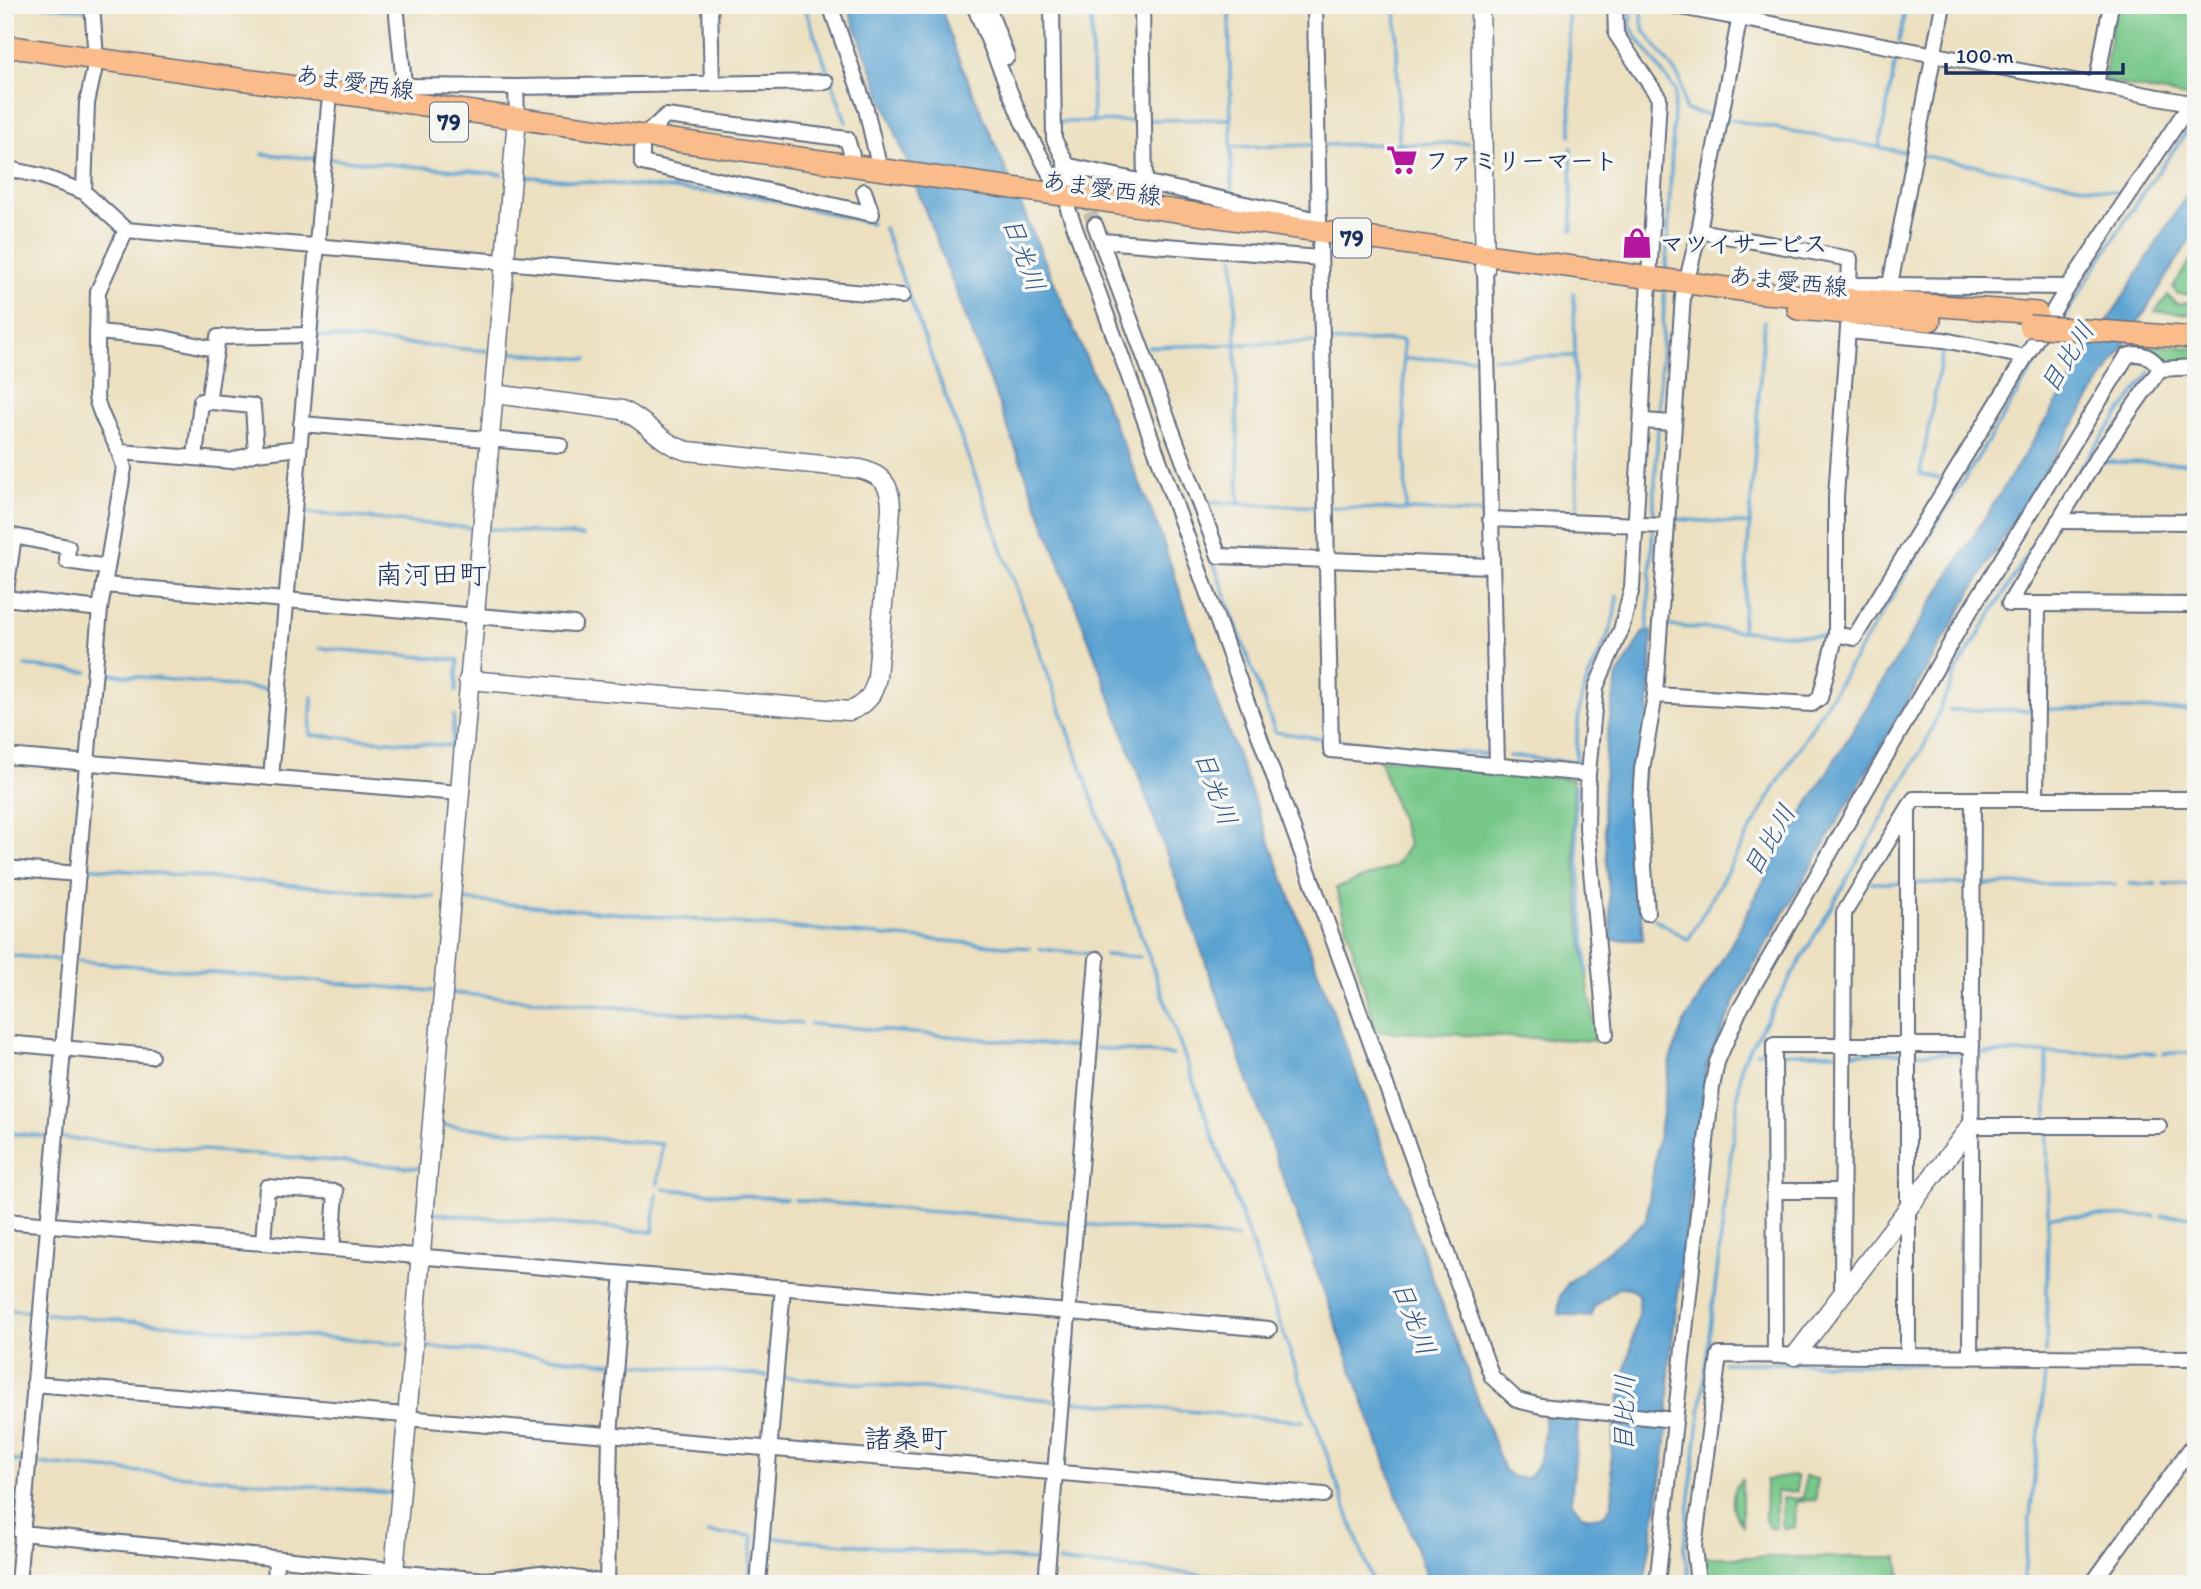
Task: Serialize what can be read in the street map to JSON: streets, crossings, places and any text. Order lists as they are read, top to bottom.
{
  "streets": {
    "main road": ["あま愛西線", "79"]
  },
  "districts": ["南河田町", "諸桑町"],
  "water": ["日光川", "目比川"],
  "places": {
    "supermarket": ["ファミリーマート"],
    "shop": ["マツイサービス"]
  },
  "scale_bar": "100 m"
}
